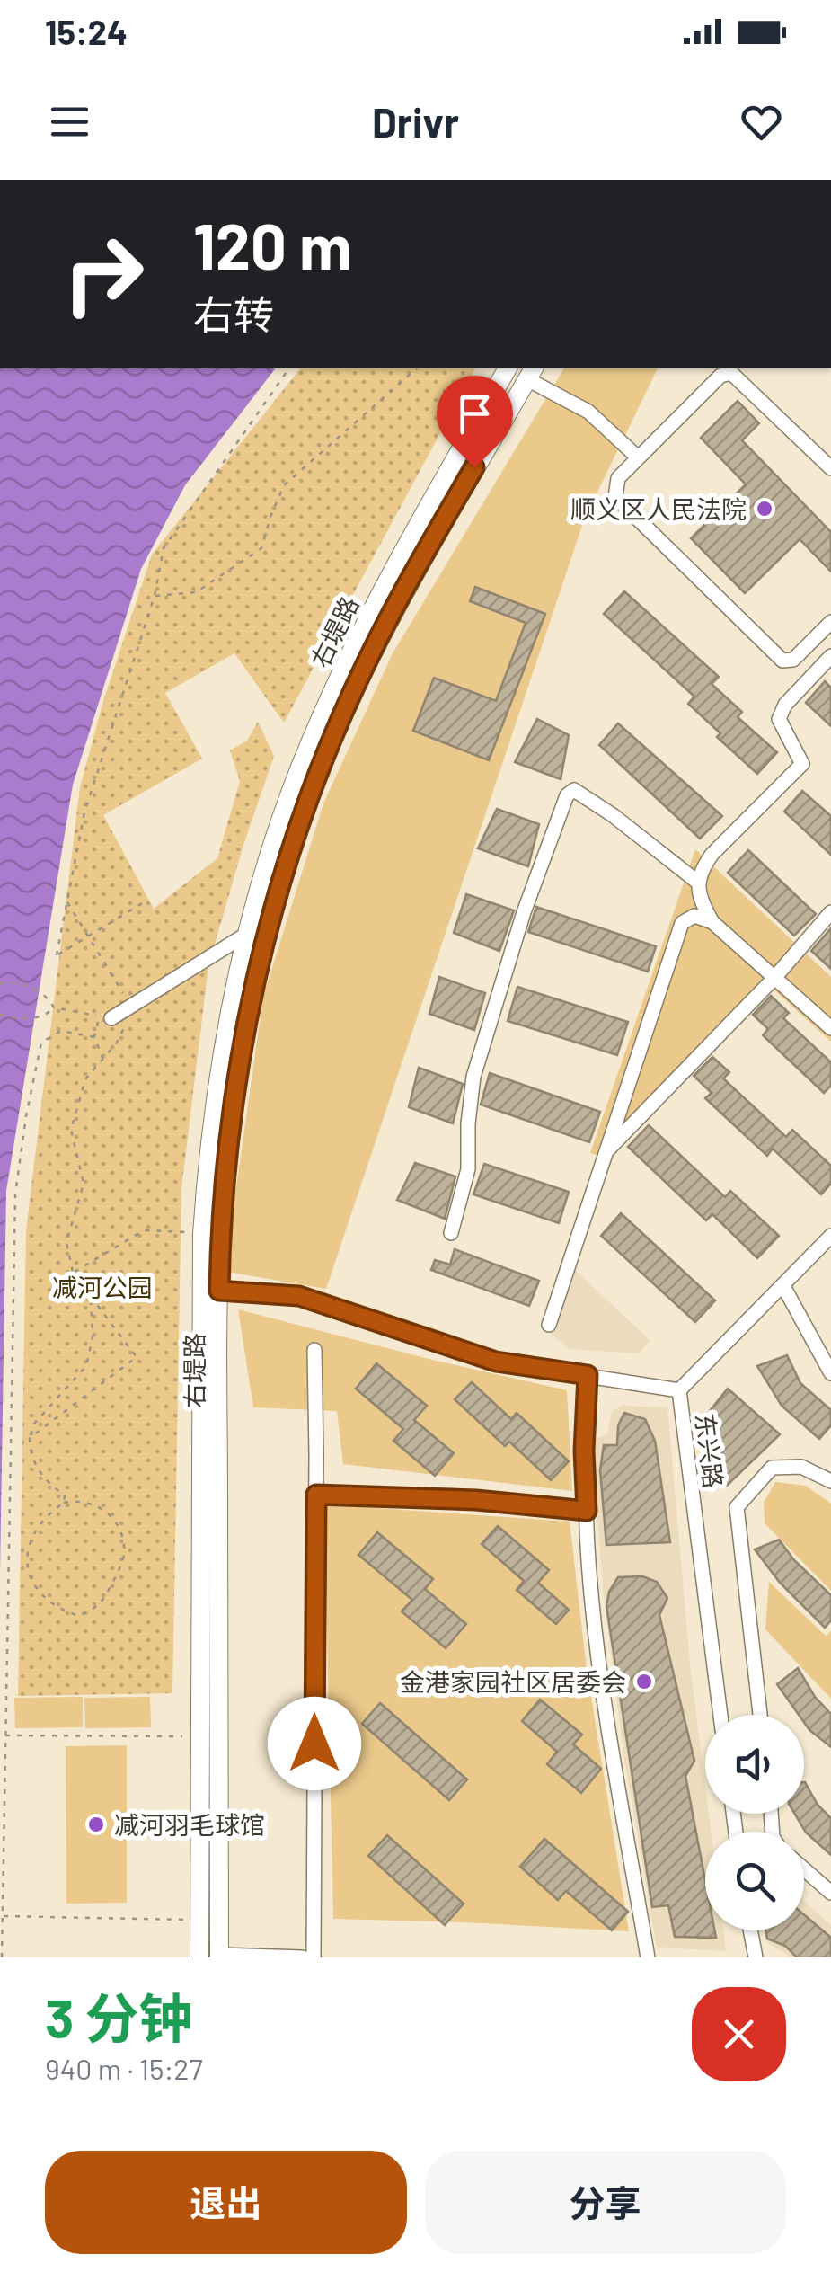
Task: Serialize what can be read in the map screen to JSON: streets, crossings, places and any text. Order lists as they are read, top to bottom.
{
  "streets": {
    "main road": ["右堤路"],
    "street": ["东兴路"]
  },
  "parks": ["减河公园"],
  "places": ["顺义区人民法院", "金港家园社区居委会", "减河羽毛球馆"],
  "page": {
    "status": "15:24",
    "header": "Drivr",
    "turn": ["120 m", "右转"],
    "heading": ["3 分钟", "940 m · 15:27"],
    "buttons": ["退出", "分享"]
  }
}
